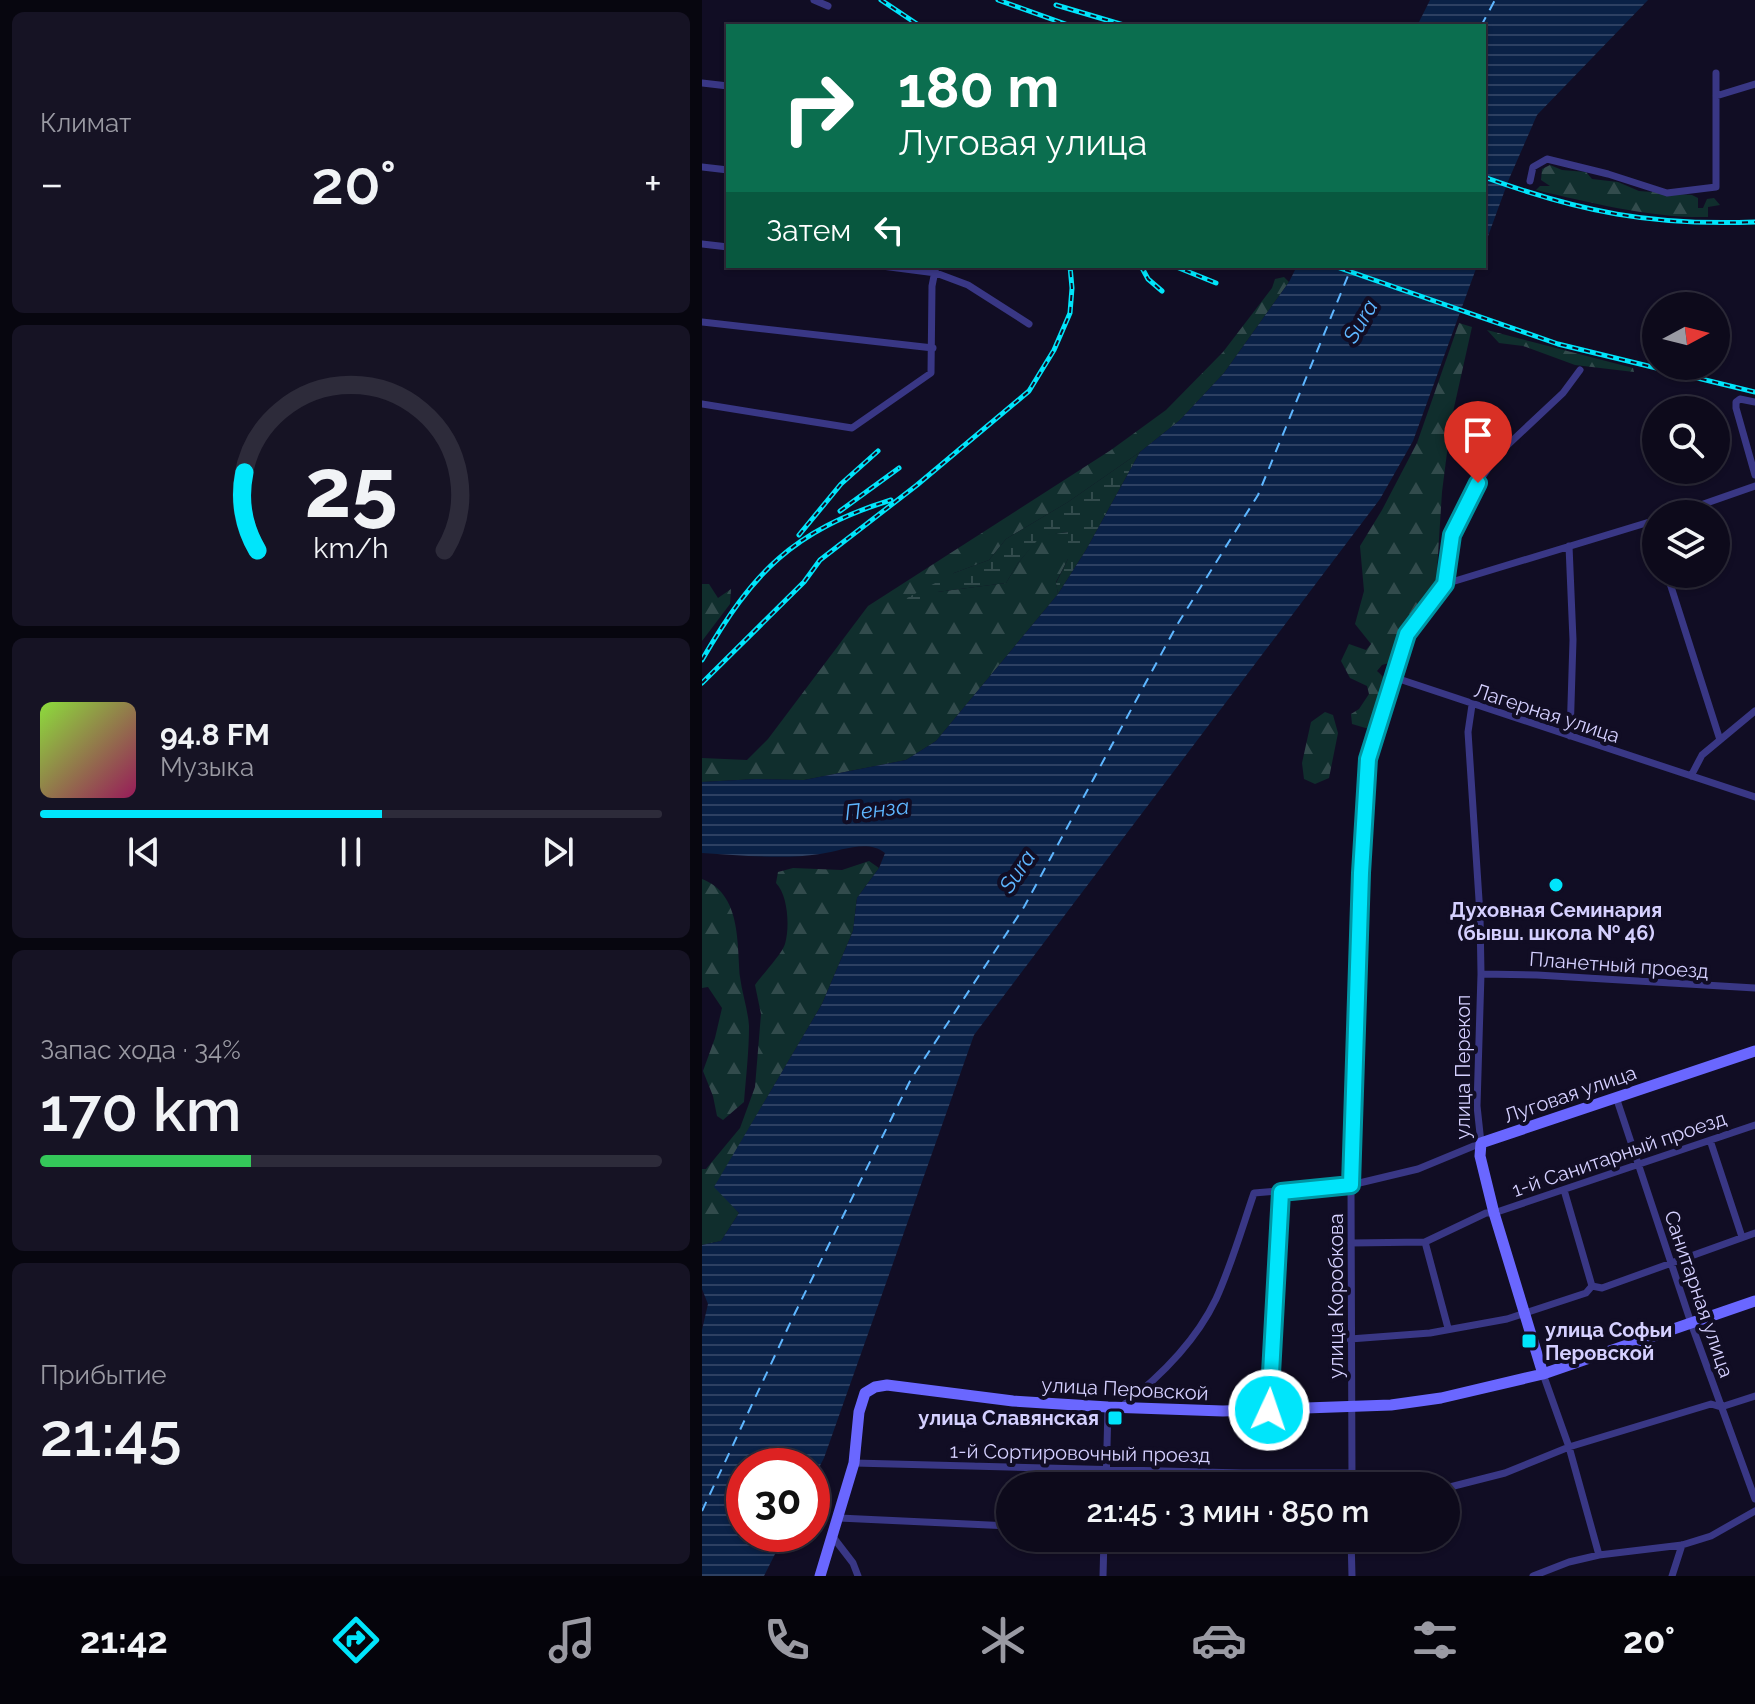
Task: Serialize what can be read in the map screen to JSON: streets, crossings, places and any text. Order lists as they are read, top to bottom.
{
  "streets": {
    "main road": ["улица Перекоп", "Луговая улица", "улица Перовской"],
    "street": [
      "Лагерная улица",
      "Планетный проезд",
      "1-й Санитарный проезд",
      "Санитарная улица",
      "улица Коробкова",
      "1-й Сортировочный проезд"
    ]
  },
  "crossings": [
    ["Лагерная улица", "улица Перекоп"],
    ["Лагерная улица", "улица Коробкова"],
    ["Планетный проезд", "улица Перекоп"],
    ["улица Перекоп", "Луговая улица"],
    ["улица Перекоп", "1-й Санитарный проезд"],
    ["улица Перекоп", "улица Перовской"],
    ["Луговая улица", "Санитарная улица"],
    ["Луговая улица", "улица Коробкова"],
    ["Луговая улица", "улица Перовской"],
    ["1-й Санитарный проезд", "Санитарная улица"],
    ["Санитарная улица", "улица Перовской"],
    ["улица Коробкова", "улица Перовской"],
    ["улица Перовской", "1-й Сортировочный проезд"]
  ],
  "water": ["Sura", "Пенза"],
  "places": {
    "other": ["Духовная Семинария (бывш. школа № 46)"],
    "transit": ["улица Софьи Перовской", "улица Славянская"]
  },
  "north": "right",
  "page": {
    "tile": [
      "Климат",
      ["Запас хода · 34%", "170 km"],
      ["Прибытие", "21:45"]
    ],
    "turn": ["180 m", "Луговая улица"],
    "heat": ["−", "20°", "+"],
    "then": "Затем",
    "song": ["94.8 FM", "Музыка"],
    "limit": "30",
    "trip": "21:45 · 3 мин · 850 m",
    "tabs": ["21:42", "20°"],
    "gauge": ["25", "km/h"]
  }
}
